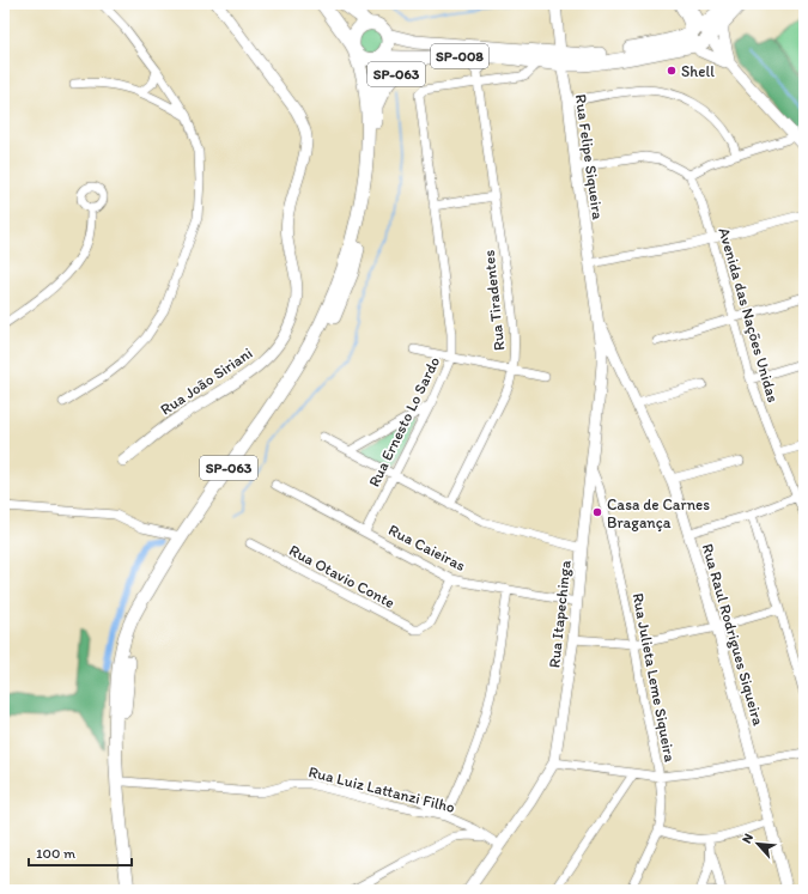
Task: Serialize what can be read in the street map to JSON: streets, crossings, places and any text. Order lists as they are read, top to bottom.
{
  "streets": {
    "main road": ["SP-008", "SP-063"],
    "street": [
      "Rua Felipe Siqueira",
      "Rua Tiradentes",
      "Avenida das Nações Unidas",
      "Rua João Siriani",
      "Rua Ernesto Lo Sardo",
      "Rua Caieiras",
      "Rua Otavio Conte",
      "Rua Itapechinga",
      "Rua Raul Rodrigues Siqueira",
      "Rua Julieta Leme Siqueira",
      "Rua Luiz Lattanzi Filho"
    ]
  },
  "crossings": [
    ["SP-008", "SP-063"],
    ["SP-008", "Rua Felipe Siqueira"],
    ["SP-063", "Rua Luiz Lattanzi Filho"],
    ["Rua Felipe Siqueira", "Rua Itapechinga"],
    ["Rua Felipe Siqueira", "Rua Raul Rodrigues Siqueira"],
    ["Rua Tiradentes", "Rua Ernesto Lo Sardo"],
    ["Rua Ernesto Lo Sardo", "Rua Caieiras"],
    ["Rua Caieiras", "Rua Otavio Conte"],
    ["Rua Caieiras", "Rua Itapechinga"],
    ["Rua Itapechinga", "Rua Raul Rodrigues Siqueira"],
    ["Rua Itapechinga", "Rua Julieta Leme Siqueira"],
    ["Rua Itapechinga", "Rua Luiz Lattanzi Filho"]
  ],
  "places": ["Shell", "Casa de Carnes Bragança"],
  "scale_bar": "100 m",
  "north": "top left"
}
